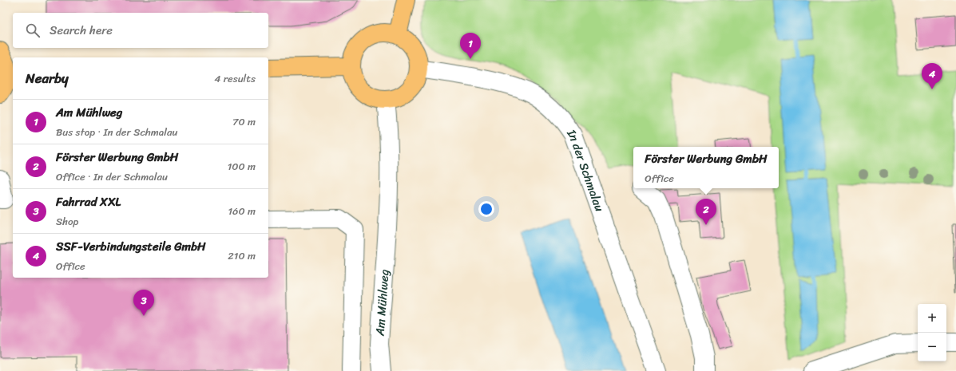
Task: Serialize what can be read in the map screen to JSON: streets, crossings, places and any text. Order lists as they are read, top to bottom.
{
  "streets": {
    "street": ["In der Schmalau", "Am Mühlweg"]
  },
  "crossings": [
    ["In der Schmalau", "Am Mühlweg"]
  ],
  "page": {
    "search": "Search here",
    "pins": [
      "1",
      "4",
      "2",
      "3"
    ],
    "heading": ["Nearby", "4 results"],
    "list": [
      {
        "mark": "1",
        "name": "Am Mühlweg",
        "note": "Bus stop · In der Schmalau",
        "value": "70 m"
      },
      {
        "mark": "2",
        "name": "Förster Werbung GmbH",
        "note": "Office · In der Schmalau",
        "value": "100 m"
      },
      {
        "mark": "3",
        "name": "Fahrrad XXL",
        "note": "Shop",
        "value": "160 m"
      },
      {
        "mark": "4",
        "name": "SSF-Verbindungsteile GmbH",
        "note": "Office",
        "value": "210 m"
      }
    ],
    "popup": ["Förster Werbung GmbH", "Office"],
    "map_buttons": ["+", "−"]
  }
}
